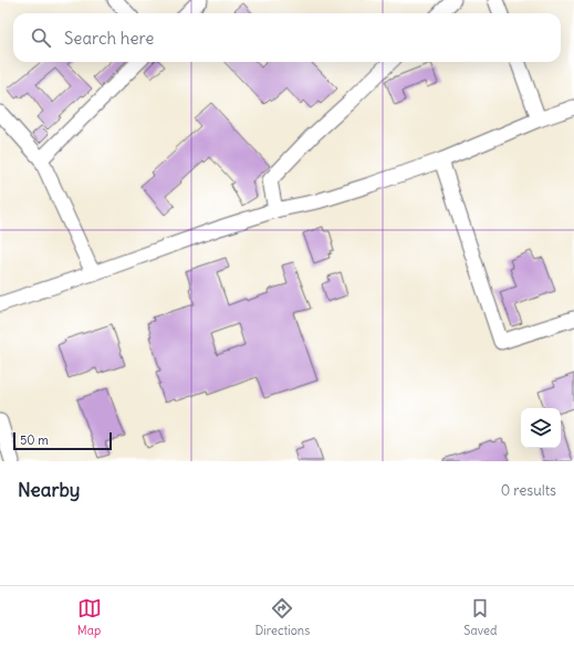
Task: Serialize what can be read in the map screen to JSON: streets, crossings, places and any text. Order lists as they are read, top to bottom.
{
  "scale_bar": "50 m",
  "page": {
    "search": "Search here",
    "scale": "50 m",
    "heading": ["Nearby", "0 results"],
    "nav": ["Map", "Directions", "Saved"]
  }
}
